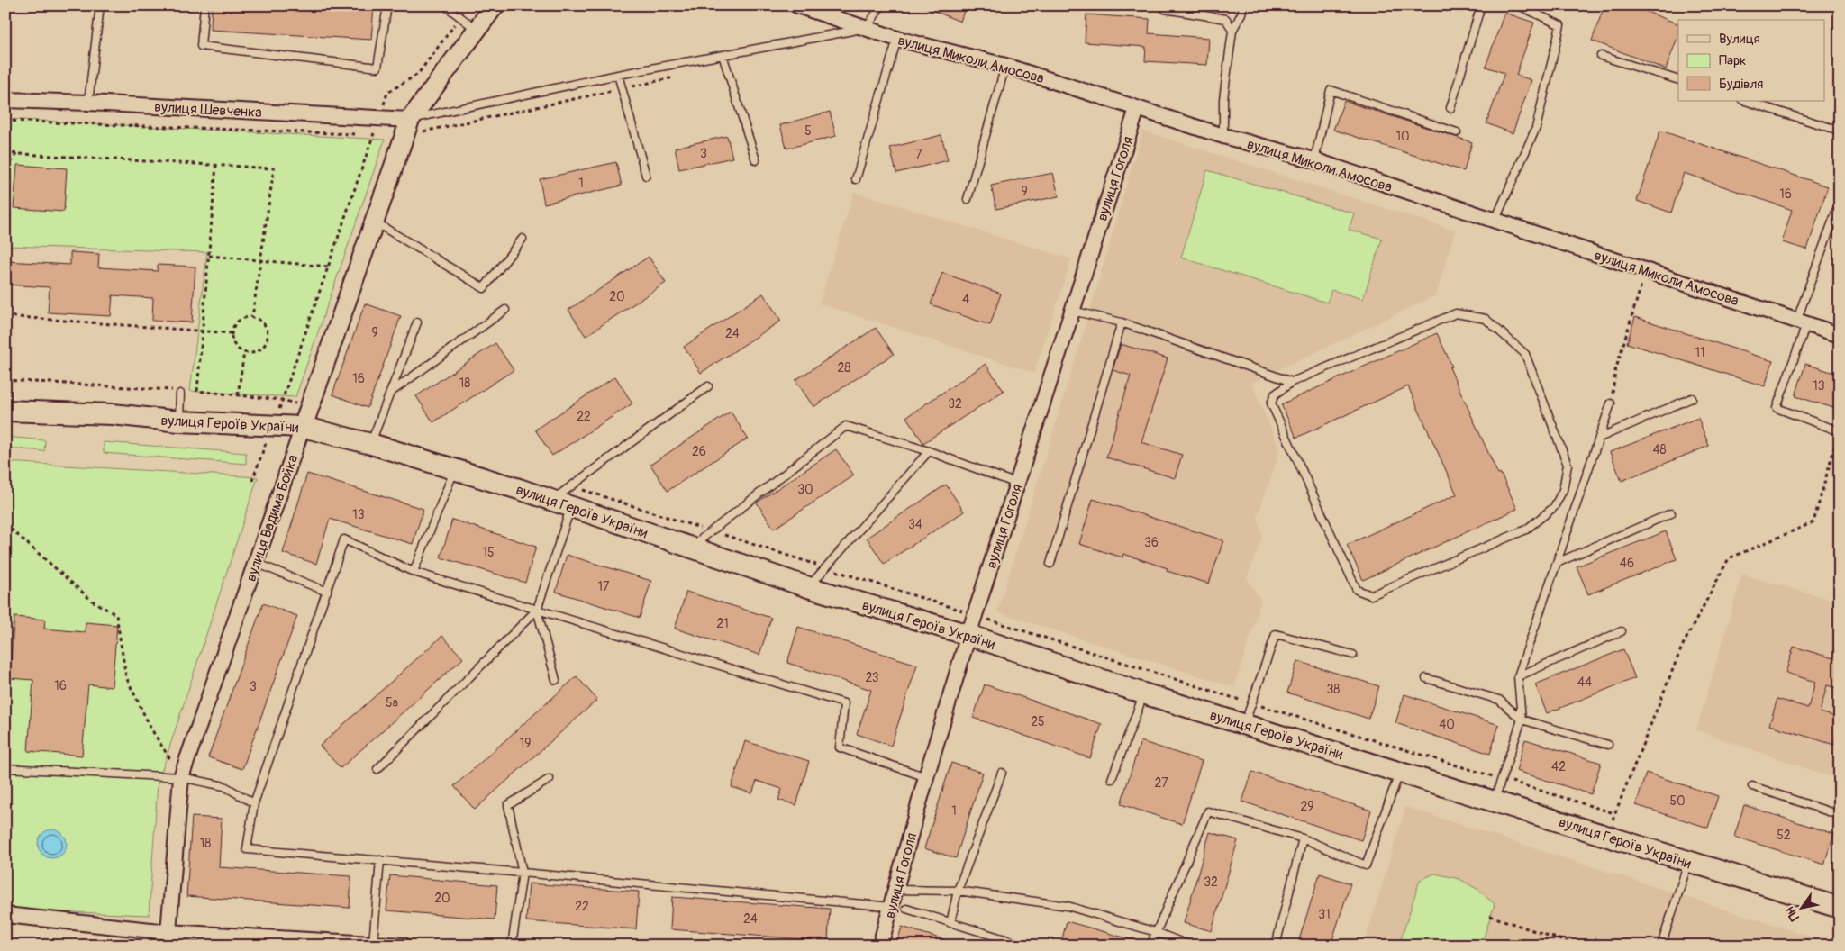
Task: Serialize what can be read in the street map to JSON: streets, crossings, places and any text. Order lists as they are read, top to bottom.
{
  "streets": {
    "main road": ["вулиця Героїв України"],
    "street": [
      "вулиця Миколи Амосова",
      "вулиця Шевченка",
      "вулиця Гоголя",
      "вулиця Вадима Бойка"
    ]
  },
  "crossings": [
    ["вулиця Миколи Амосова", "вулиця Гоголя"],
    ["вулиця Шевченка", "вулиця Вадима Бойка"],
    ["вулиця Гоголя", "вулиця Героїв України"],
    ["вулиця Героїв України", "вулиця Вадима Бойка"]
  ],
  "house_numbers": [
    "5",
    "10",
    "3",
    "7",
    "1",
    "9",
    "16",
    "20",
    "4",
    "9",
    "24",
    "11",
    "28",
    "16",
    "18",
    "13",
    "32",
    "22",
    "48",
    "26",
    "30",
    "13",
    "34",
    "36",
    "15",
    "46",
    "17",
    "21",
    "23",
    "44",
    "16",
    "3",
    "38",
    "5а",
    "25",
    "40",
    "19",
    "42",
    "27",
    "50",
    "29",
    "1",
    "52",
    "18",
    "32",
    "20",
    "22",
    "31",
    "24"
  ],
  "legend": ["Вулиця", "Парк", "Будівля"],
  "north": "bottom left"
}
